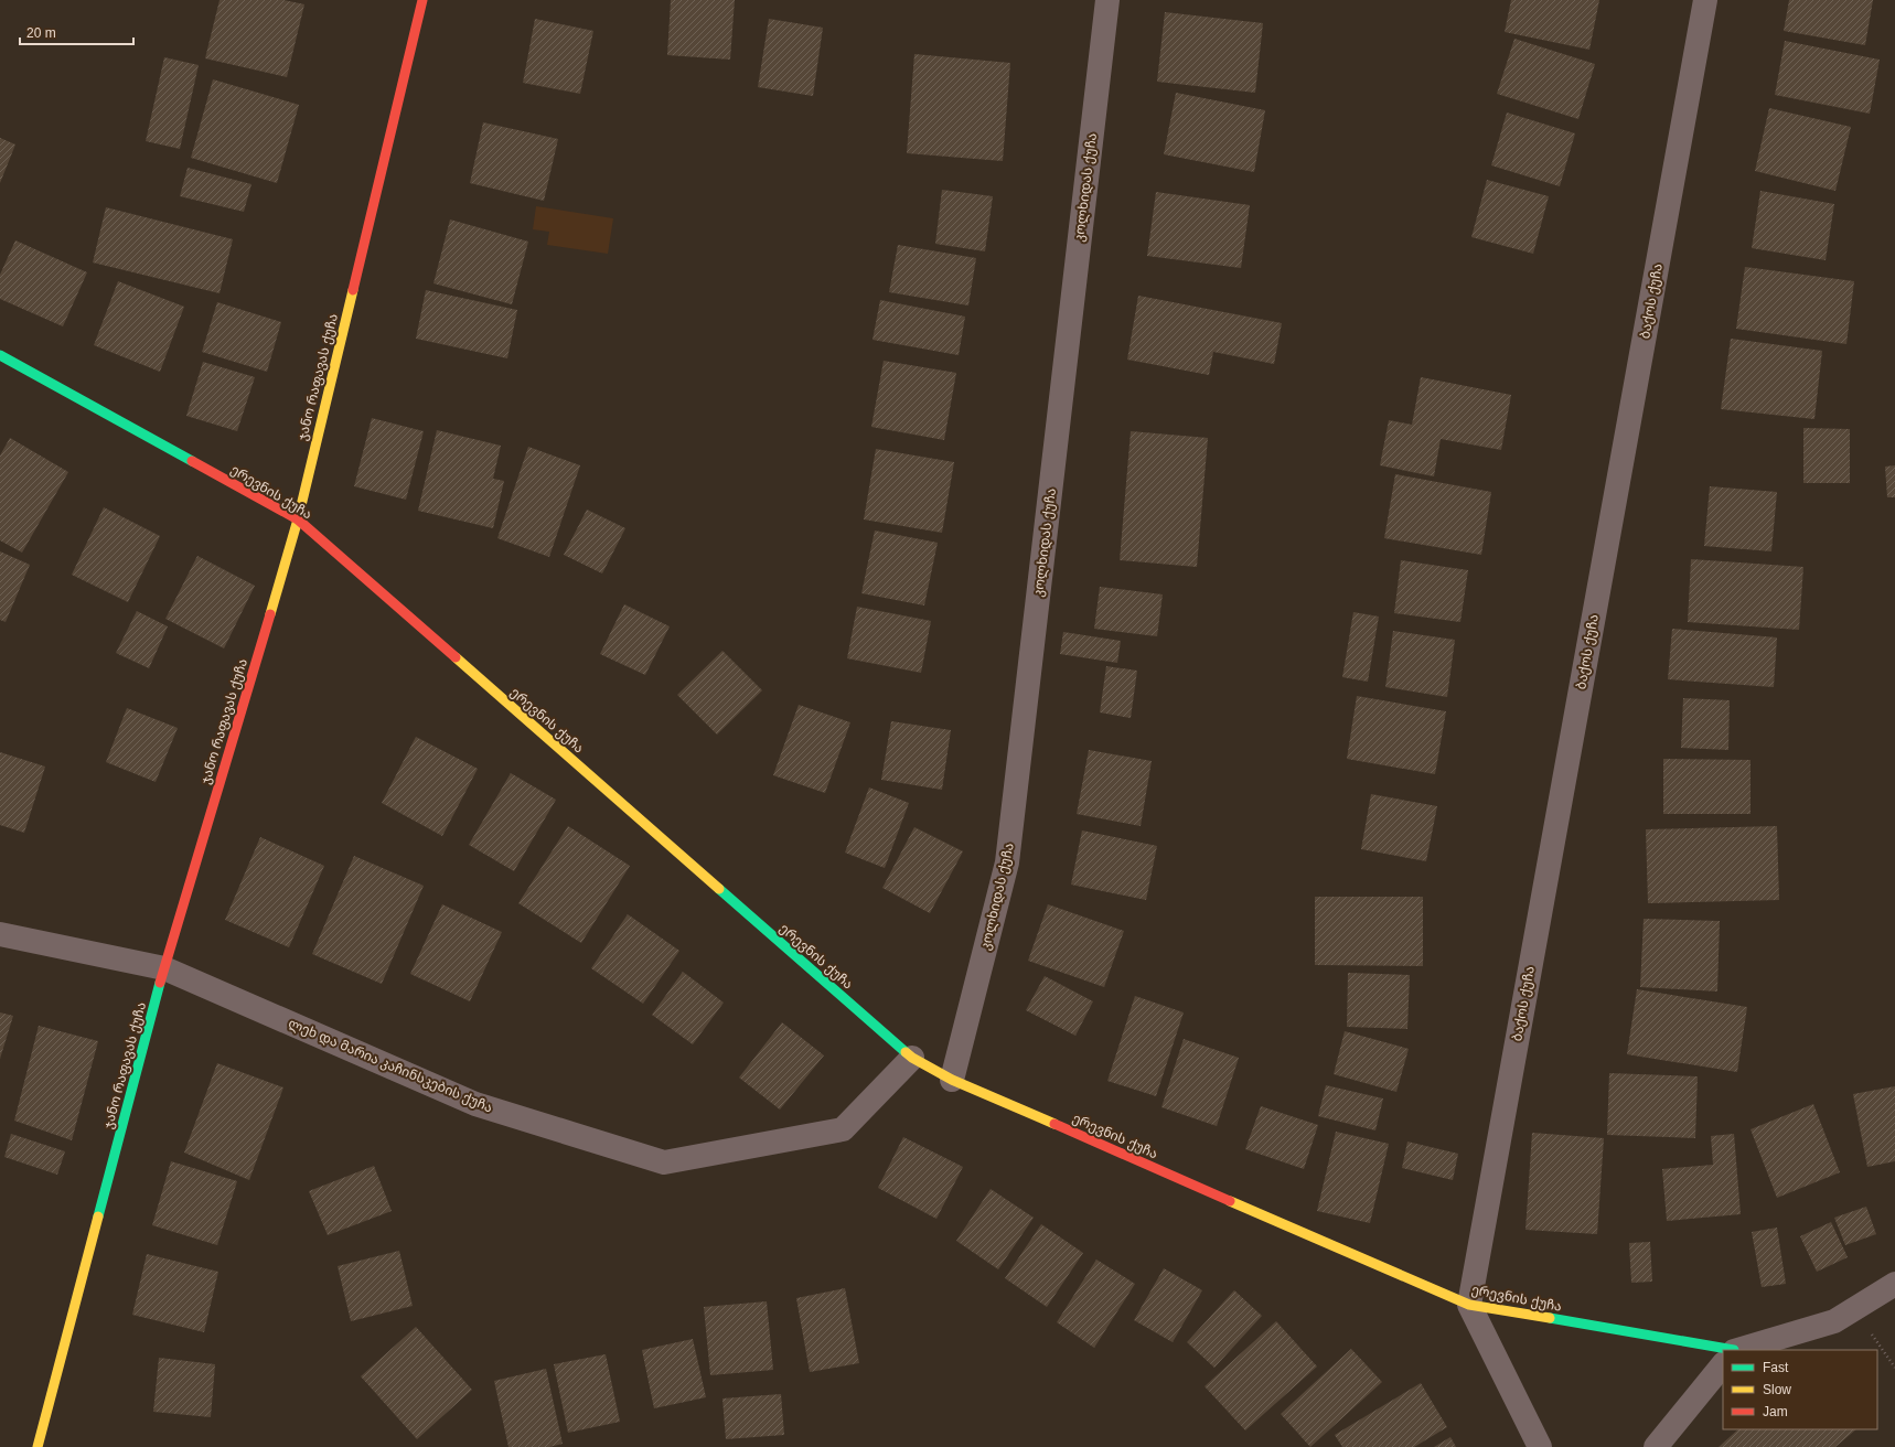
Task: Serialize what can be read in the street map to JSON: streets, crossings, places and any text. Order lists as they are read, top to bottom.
{
  "streets": {
    "street": [
      "კოლხიდას ქუჩა",
      "ბაქოს ქუჩა",
      "ჯანო რაფავას ქუჩა",
      "ერევნის ქუჩა",
      "ლეხ და მარია კაჩინსკების ქუჩა"
    ]
  },
  "crossings": [
    ["კოლხიდას ქუჩა", "ერევნის ქუჩა"],
    ["ბაქოს ქუჩა", "ერევნის ქუჩა"],
    ["ჯანო რაფავას ქუჩა", "ერევნის ქუჩა"],
    ["ჯანო რაფავას ქუჩა", "ლეხ და მარია კაჩინსკების ქუჩა"],
    ["ერევნის ქუჩა", "ლეხ და მარია კაჩინსკების ქუჩა"]
  ],
  "legend": ["Fast", "Slow", "Jam"],
  "scale_bar": "20 m"
}
